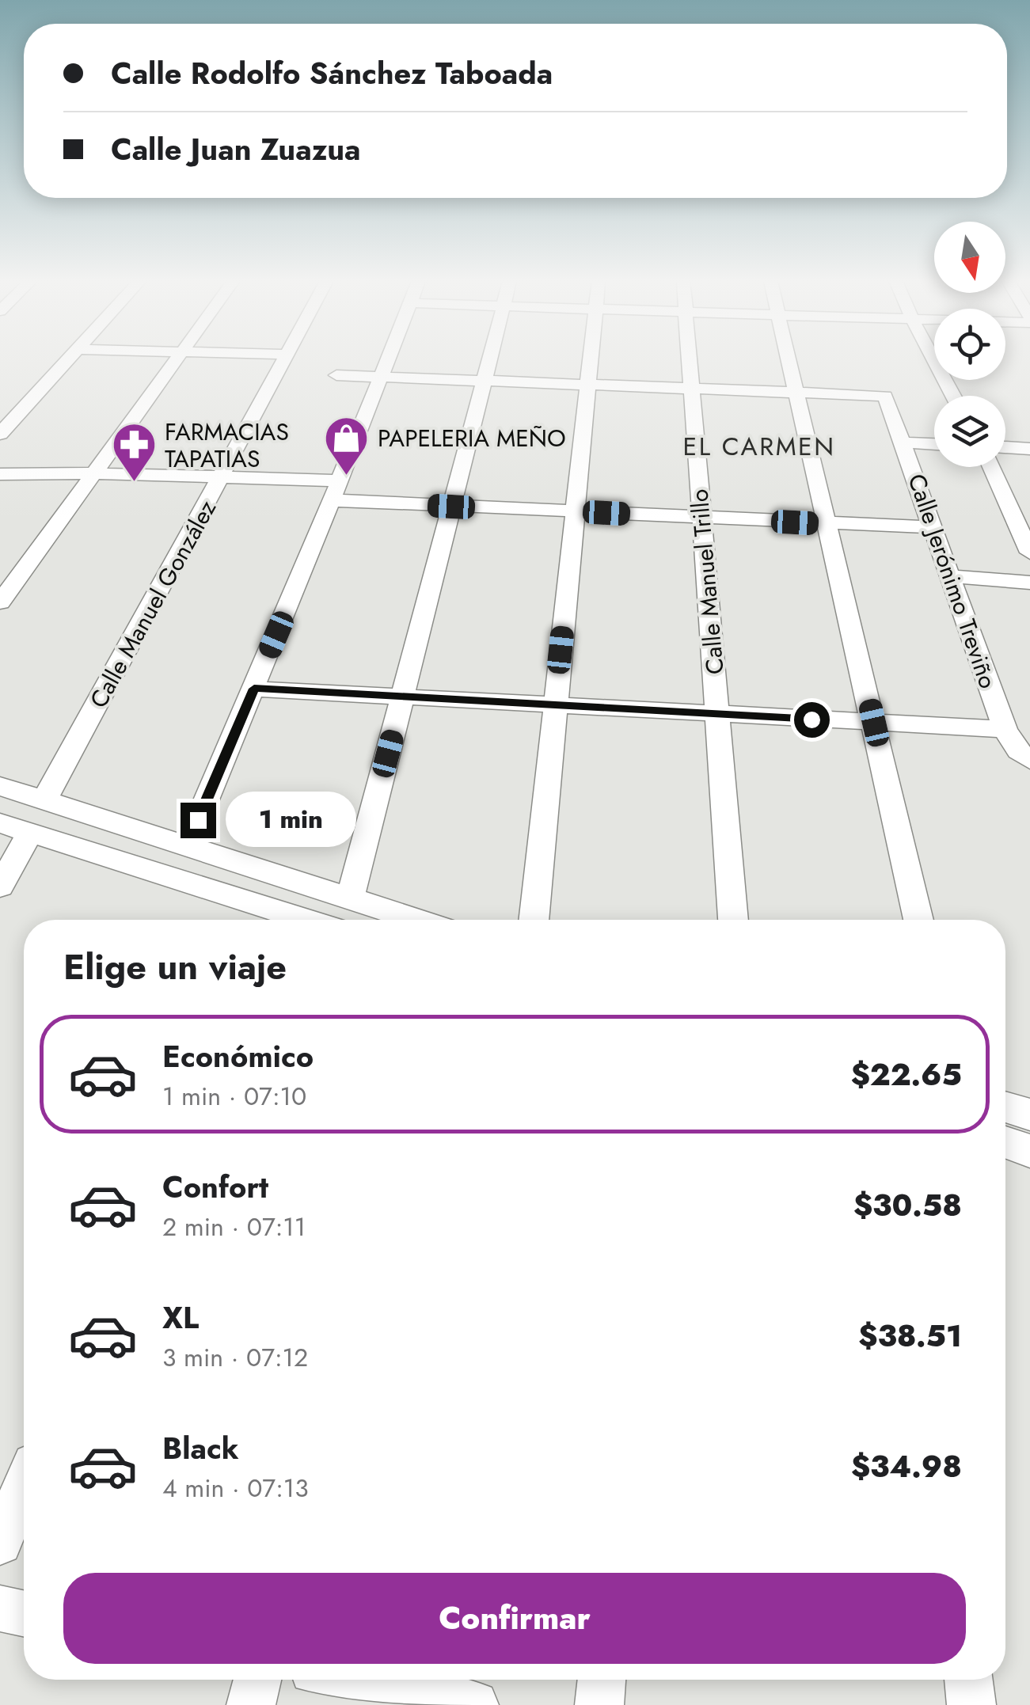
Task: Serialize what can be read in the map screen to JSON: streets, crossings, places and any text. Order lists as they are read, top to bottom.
{
  "streets": {
    "street": ["Calle Jerónimo Treviño", "Calle Manuel Trillo", "Calle Manuel González"]
  },
  "districts": ["EL CARMEN"],
  "places": {
    "shop": ["PAPELERIA MEÑO"],
    "pharmacy": ["FARMACIAS TAPATIAS"]
  },
  "north": "bottom",
  "page": {
    "banner": ["Calle Rodolfo Sánchez Taboada", "Calle Juan Zuazua"],
    "bubble": "1 min",
    "heading": "Elige un viaje",
    "list": [
      {
        "name": "Económico",
        "note": "1 min · 07:10",
        "value": "$22.65"
      },
      {
        "name": "Confort",
        "note": "2 min · 07:11",
        "value": "$30.58"
      },
      {
        "name": "XL",
        "note": "3 min · 07:12",
        "value": "$38.51"
      },
      {
        "name": "Black",
        "note": "4 min · 07:13",
        "value": "$34.98"
      }
    ],
    "buttons": "Confirmar"
  }
}
